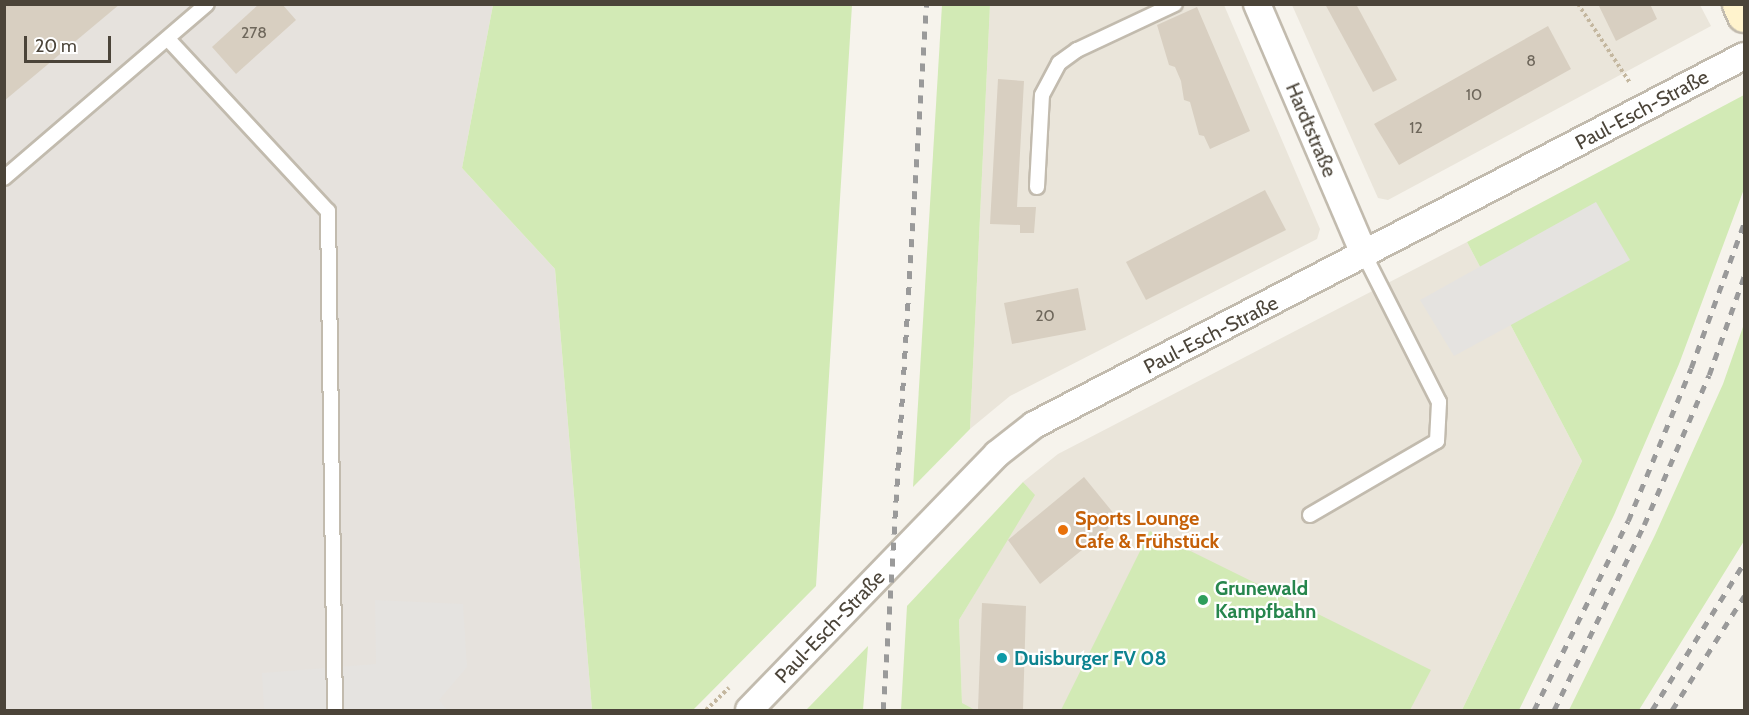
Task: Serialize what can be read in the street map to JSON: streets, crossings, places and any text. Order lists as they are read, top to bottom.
{
  "streets": {
    "street": ["Paul-Esch-Straße", "Hardtstraße"]
  },
  "crossings": [
    ["Paul-Esch-Straße", "Hardtstraße"]
  ],
  "places": ["Sports Lounge Cafe & Frühstück", "Grunewald Kampfbahn", "Duisburger FV 08"],
  "house_numbers": [
    "278",
    "8",
    "10",
    "12",
    "20"
  ],
  "scale_bar": "20 m"
}
